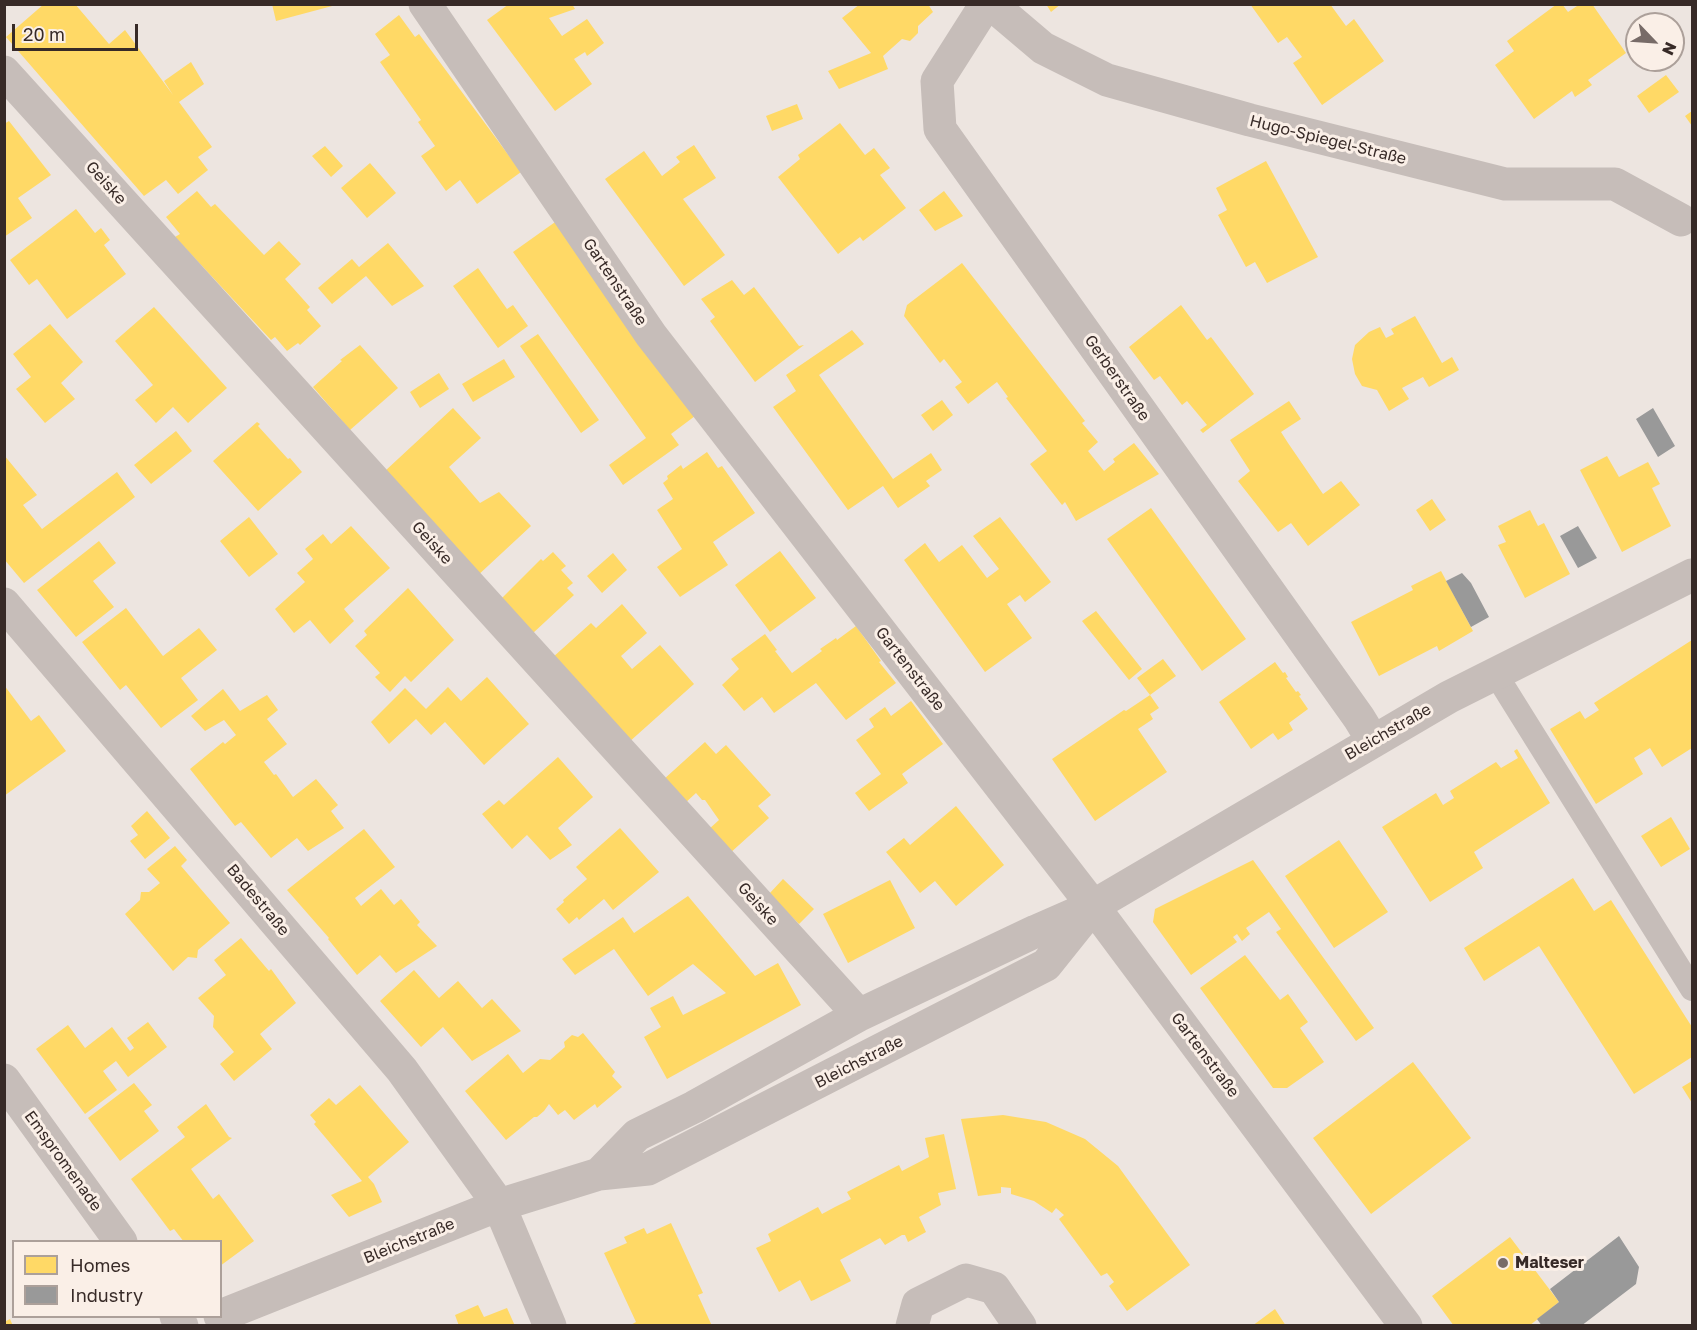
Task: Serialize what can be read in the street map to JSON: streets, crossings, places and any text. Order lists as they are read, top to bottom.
{
  "streets": {
    "street": [
      "Hugo-Spiegel-Straße",
      "Geiske",
      "Gartenstraße",
      "Gerberstraße",
      "Bleichstraße",
      "Badestraße",
      "Emspromenade"
    ]
  },
  "crossings": [
    ["Hugo-Spiegel-Straße", "Gerberstraße"],
    ["Geiske", "Bleichstraße"],
    ["Gartenstraße", "Bleichstraße"],
    ["Gerberstraße", "Bleichstraße"],
    ["Bleichstraße", "Badestraße"]
  ],
  "places": ["Malteser"],
  "legend": ["Homes", "Industry"],
  "scale_bar": "20 m",
  "north": "bottom right"
}
